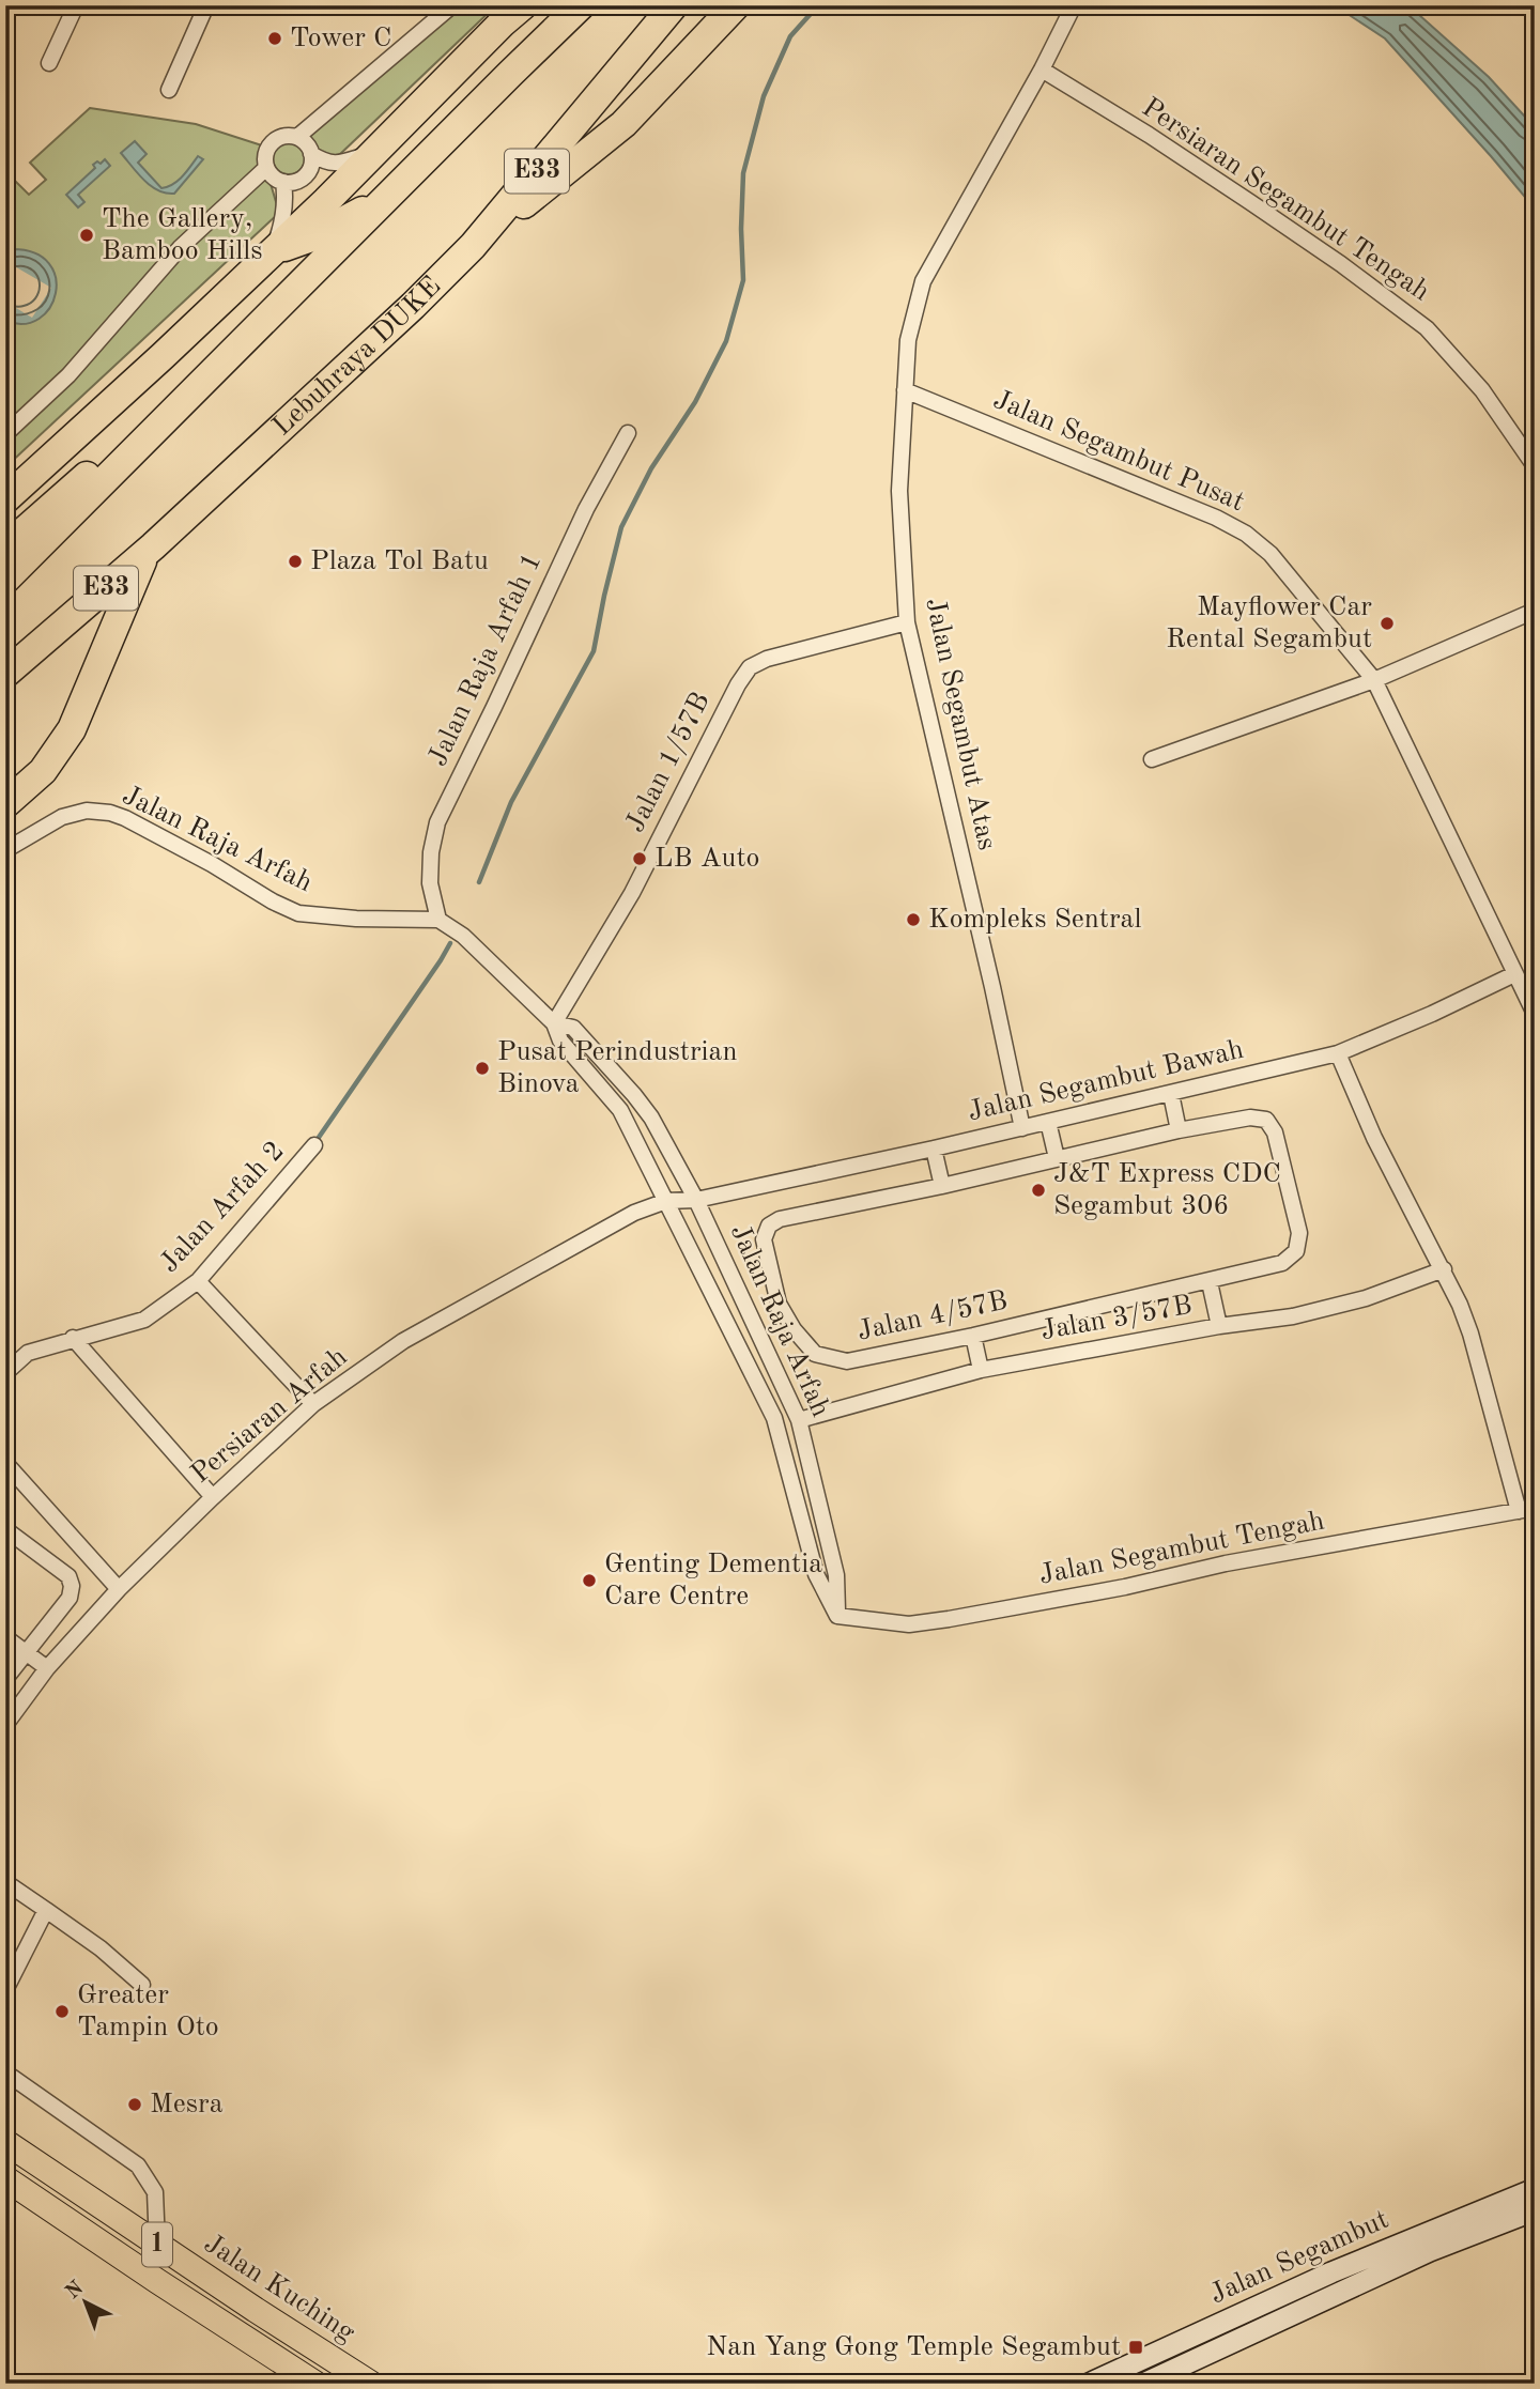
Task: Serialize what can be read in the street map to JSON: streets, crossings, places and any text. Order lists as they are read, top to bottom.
{
  "streets": {
    "highway": [
      "E33",
      "Lebuhraya DUKE",
      "1",
      "Jalan Kuching"
    ],
    "main road": ["Jalan Segambut"],
    "street": [
      "Persiaran Segambut Tengah",
      "Jalan Segambut Pusat",
      "Jalan Raja Arfah 1",
      "Jalan Segambut Atas",
      "Jalan 1/57B",
      "Jalan Raja Arfah",
      "Jalan Segambut Bawah",
      "Jalan Arfah 2",
      "Jalan 4/57B",
      "Jalan 3/57B",
      "Persiaran Arfah",
      "Jalan Segambut Tengah"
    ]
  },
  "crossings": [
    ["Persiaran Segambut Tengah", "Jalan Segambut Atas"],
    ["Jalan Segambut Pusat", "Jalan Segambut Atas"],
    ["Jalan Segambut Pusat", "Jalan Segambut Bawah"],
    ["Jalan Raja Arfah 1", "Jalan Raja Arfah"],
    ["Jalan Segambut Atas", "Jalan 1/57B"],
    ["Jalan Segambut Atas", "Jalan Segambut Bawah"],
    ["Jalan 1/57B", "Jalan Raja Arfah"],
    ["Jalan Raja Arfah", "Jalan Segambut Bawah"],
    ["Jalan Raja Arfah", "Jalan 3/57B"],
    ["Jalan Raja Arfah", "Persiaran Arfah"],
    ["Jalan Raja Arfah", "Jalan Segambut Tengah"],
    ["Jalan Segambut Bawah", "Persiaran Arfah"]
  ],
  "places": {
    "other": [
      "Tower C",
      "The Gallery, Bamboo Hills",
      "Plaza Tol Batu",
      "Mayflower Car Rental Segambut",
      "LB Auto",
      "Kompleks Sentral",
      "Pusat Perindustrian Binova",
      "J&T Express CDC Segambut 306",
      "Genting Dementia Care Centre",
      "Greater Tampin Oto",
      "Mesra"
    ],
    "transit": ["Nan Yang Gong Temple Segambut"]
  },
  "north": "top left"
}
